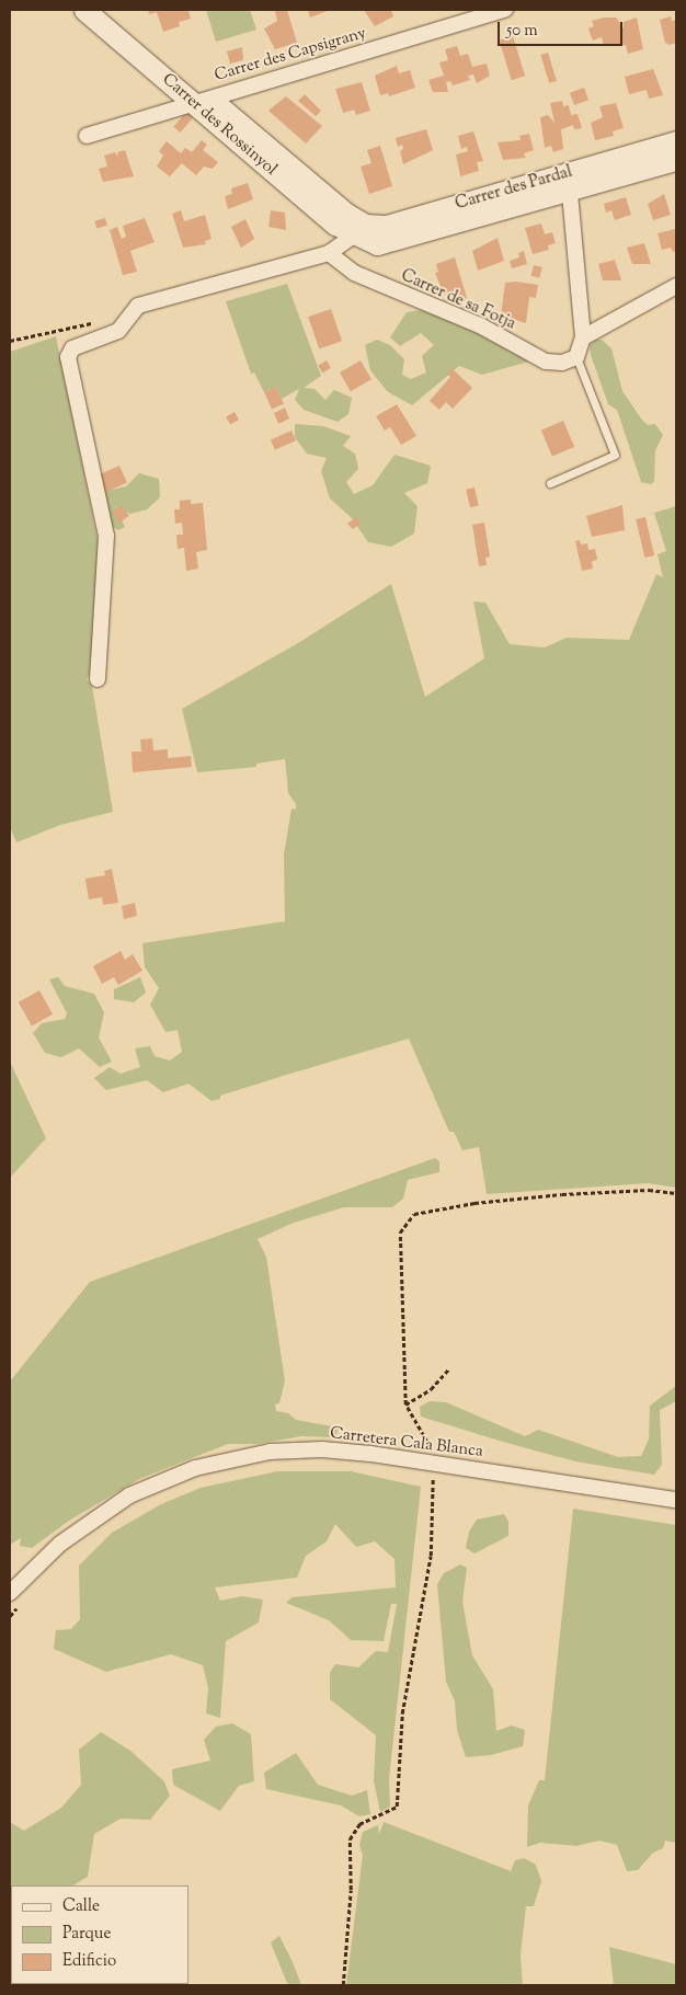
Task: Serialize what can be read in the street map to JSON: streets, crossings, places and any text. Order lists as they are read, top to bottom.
{
  "streets": {
    "street": [
      "Carrer des Capsigrany",
      "Carrer des Rossinyol",
      "Carrer des Pardal",
      "Carrer de sa Fotja",
      "Carretera Cala Blanca"
    ]
  },
  "crossings": [
    ["Carrer des Capsigrany", "Carrer des Rossinyol"],
    ["Carrer des Rossinyol", "Carrer des Pardal"]
  ],
  "legend": ["Calle", "Parque", "Edificio"],
  "scale_bar": "50 m"
}
